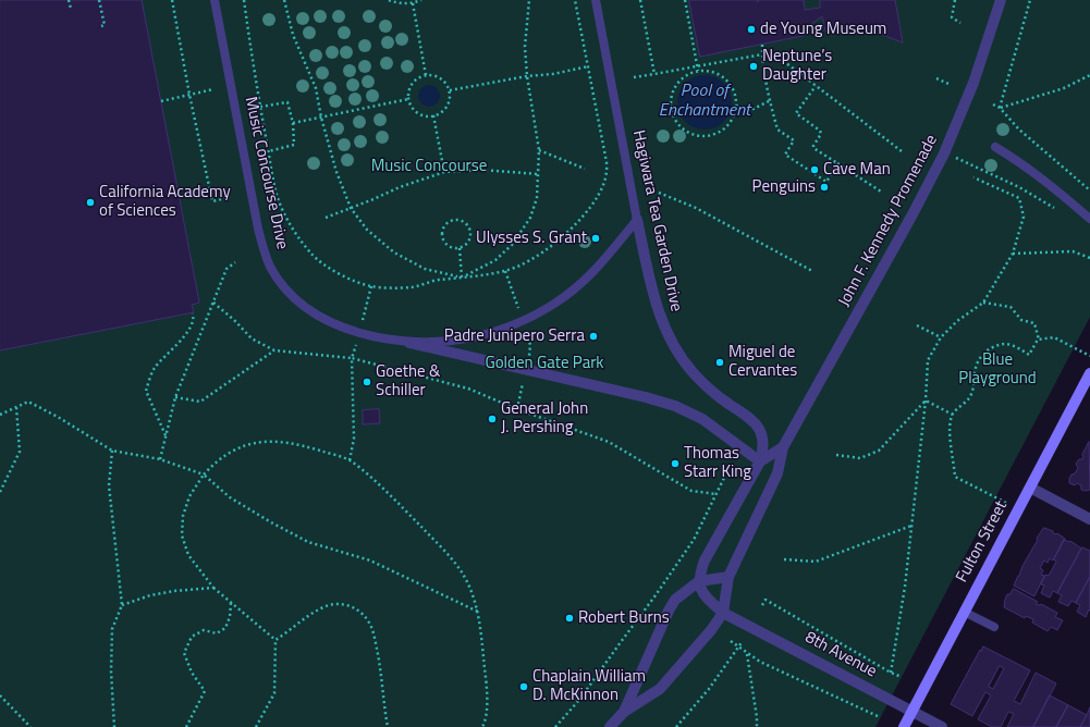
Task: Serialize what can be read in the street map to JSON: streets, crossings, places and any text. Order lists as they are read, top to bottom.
{
  "streets": {
    "main road": ["Fulton Street"],
    "street": [
      "Music Concourse Drive",
      "Hagiwara Tea Garden Drive",
      "John F. Kennedy Promenade",
      "8th Avenue"
    ]
  },
  "crossings": [
    ["Music Concourse Drive", "Hagiwara Tea Garden Drive"],
    ["Music Concourse Drive", "John F. Kennedy Promenade"],
    ["Hagiwara Tea Garden Drive", "John F. Kennedy Promenade"],
    ["John F. Kennedy Promenade", "8th Avenue"],
    ["Fulton Street", "8th Avenue"]
  ],
  "water": ["Pool of Enchantment"],
  "parks": ["Music Concourse", "Blue Playground", "Golden Gate Park"],
  "places": [
    "de Young Museum",
    "Neptune’s Daughter",
    "Cave Man",
    "Penguins",
    "California Academy of Sciences",
    "Ulysses S. Grant",
    "Padre Junipero Serra",
    "Miguel de Cervantes",
    "Goethe & Schiller",
    "General John J. Pershing",
    "Thomas Starr King",
    "Robert Burns",
    "Chaplain William D. McKinnon"
  ]
}
